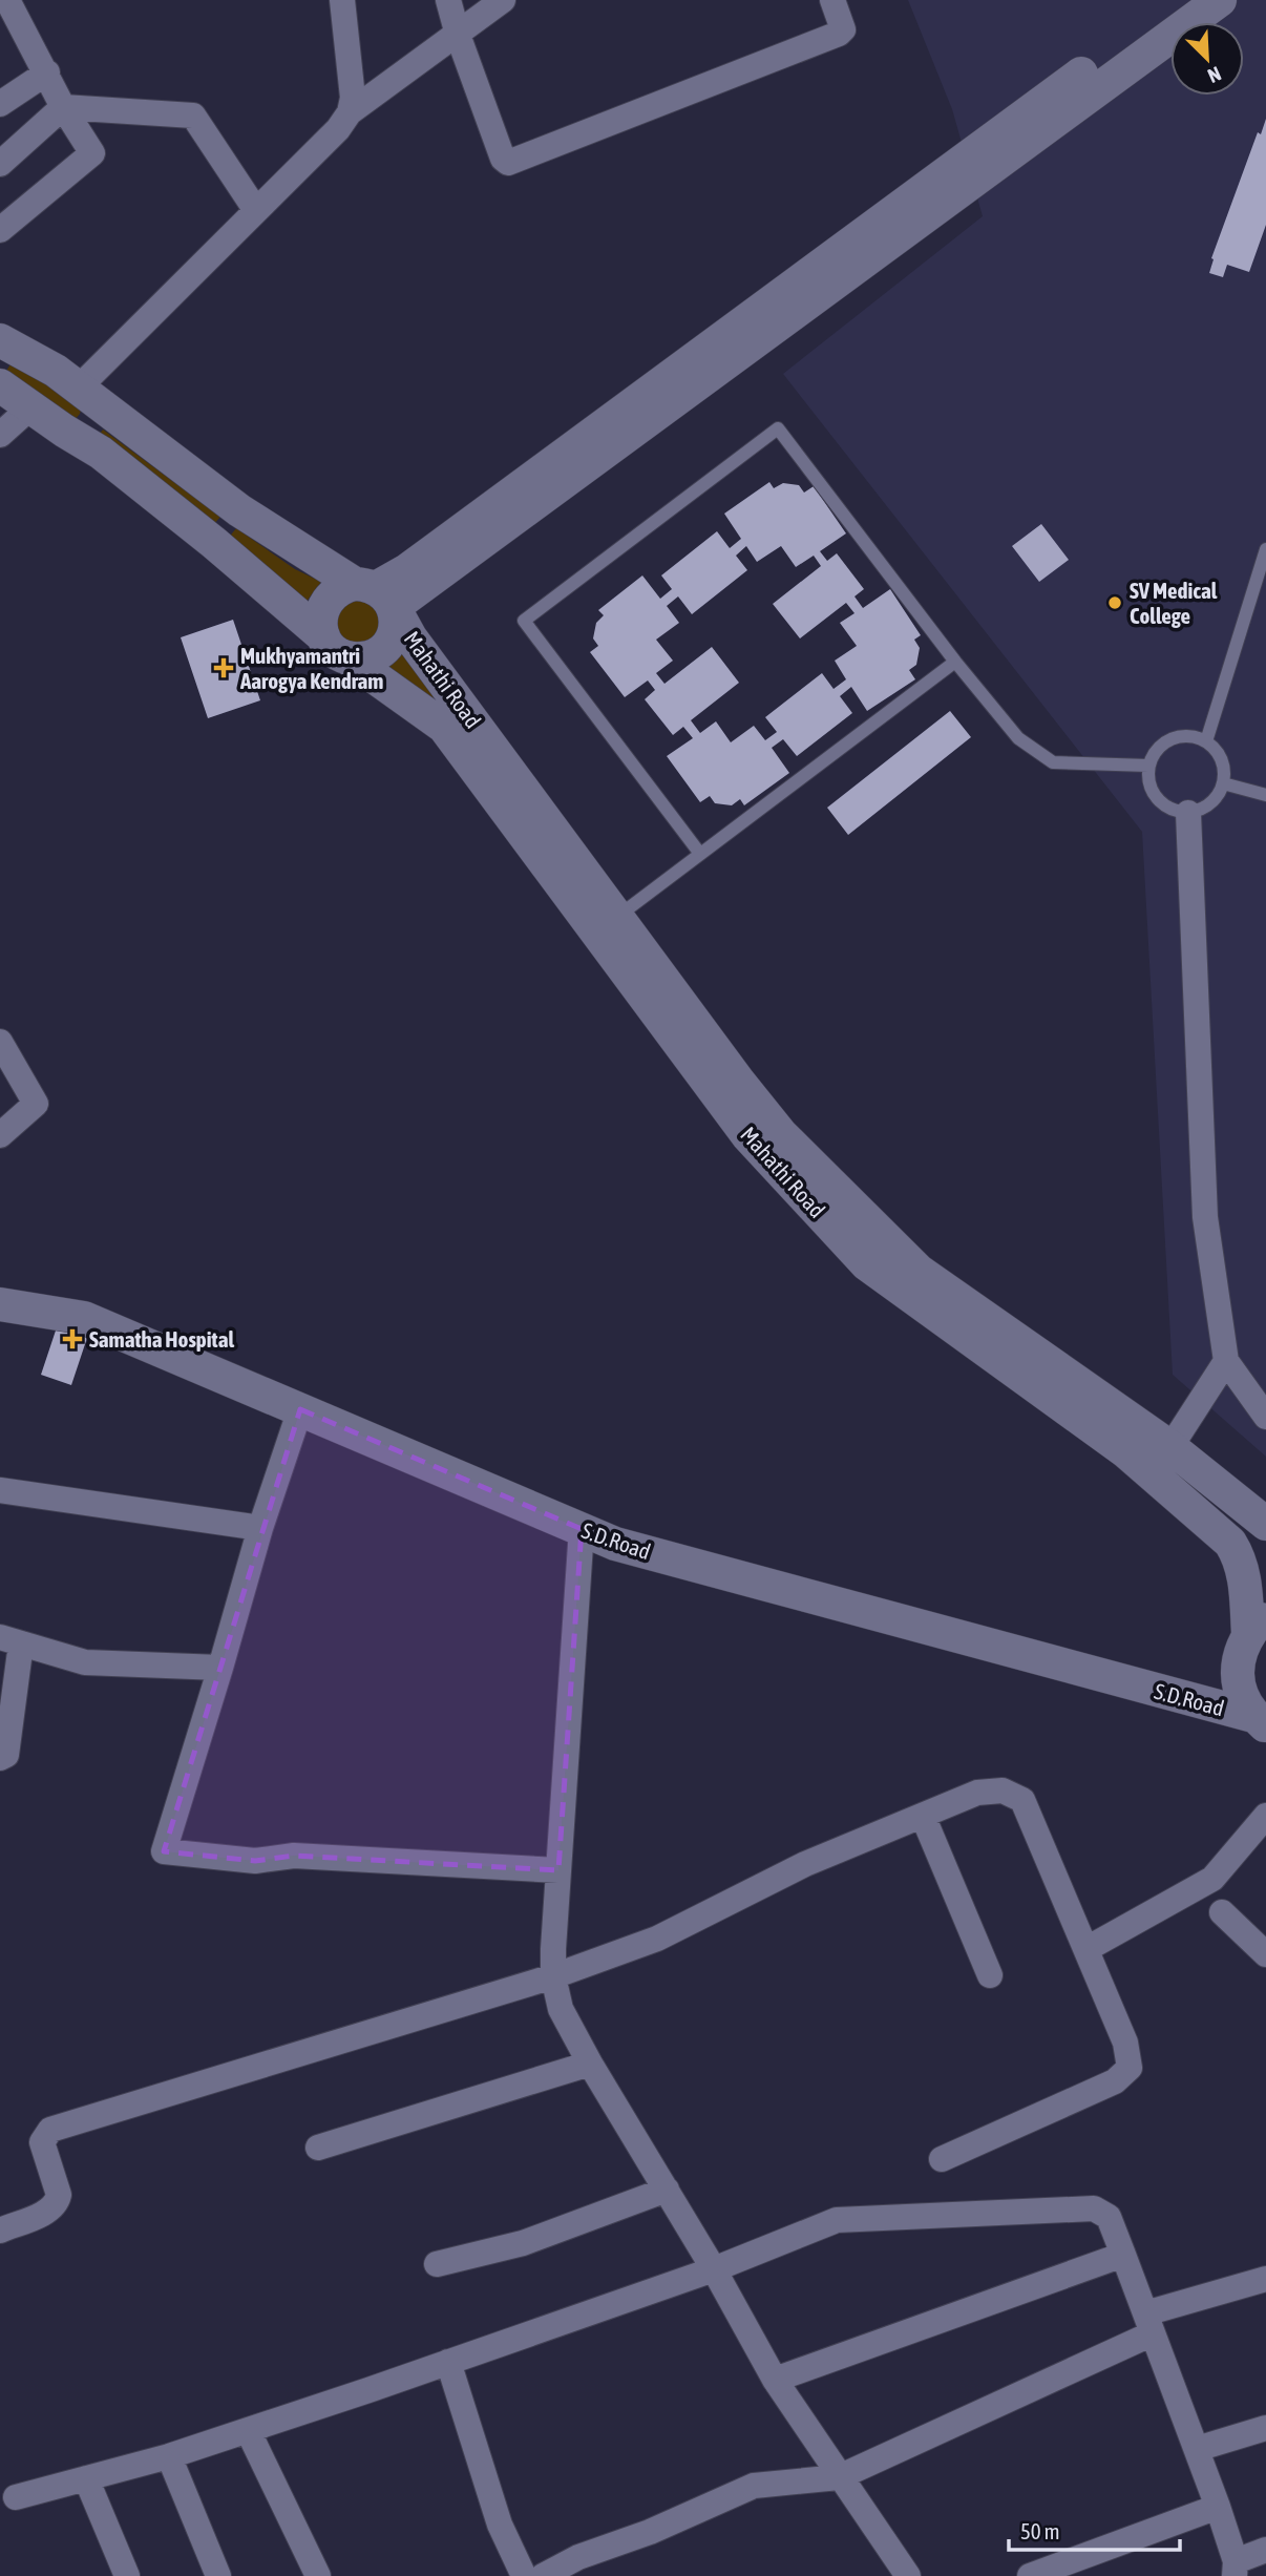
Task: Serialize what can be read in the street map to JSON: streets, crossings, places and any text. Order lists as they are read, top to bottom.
{
  "streets": {
    "street": ["Mahathi Road", "S.D.Road"]
  },
  "crossings": [
    ["Mahathi Road", "S.D.Road"]
  ],
  "places": {
    "other": ["SV Medical College"],
    "health": ["Mukhyamantri Aarogya Kendram", "Samatha Hospital"]
  },
  "scale_bar": "50 m",
  "north": "bottom right"
}
